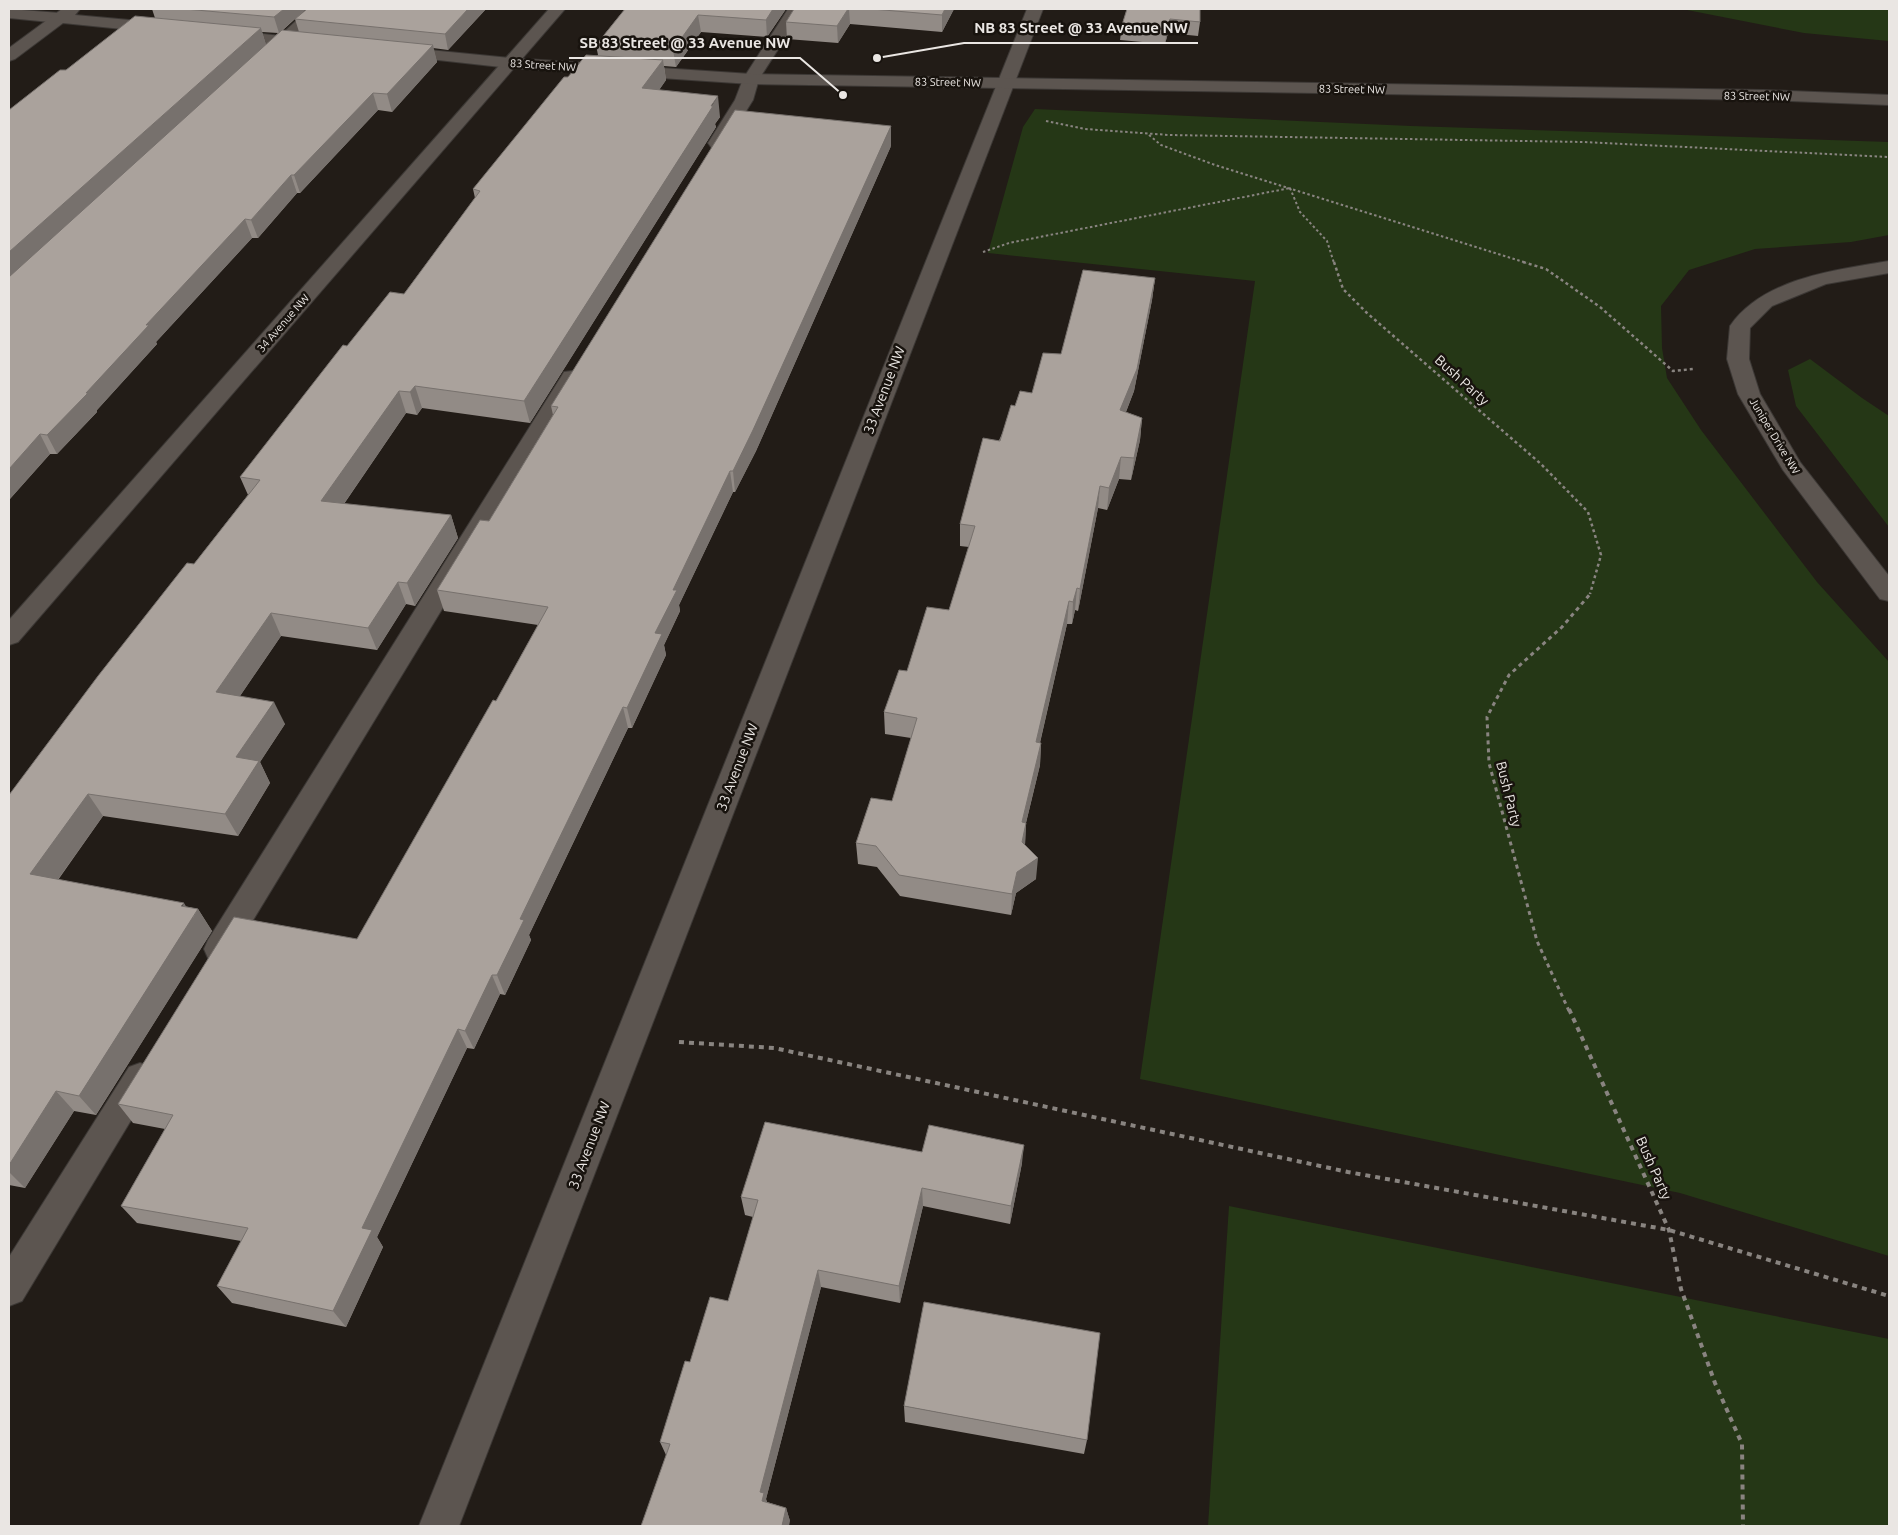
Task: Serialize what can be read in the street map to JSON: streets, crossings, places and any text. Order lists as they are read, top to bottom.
{
  "streets": {
    "street": [
      "83 Street NW",
      "34 Avenue NW",
      "33 Avenue NW",
      "Juniper Drive NW"
    ],
    "path": ["Bush Party"]
  },
  "crossings": [
    ["83 Street NW", "34 Avenue NW"],
    ["83 Street NW", "33 Avenue NW"]
  ],
  "places": ["NB 83 Street @ 33 Avenue NW", "SB 83 Street @ 33 Avenue NW"]
}
